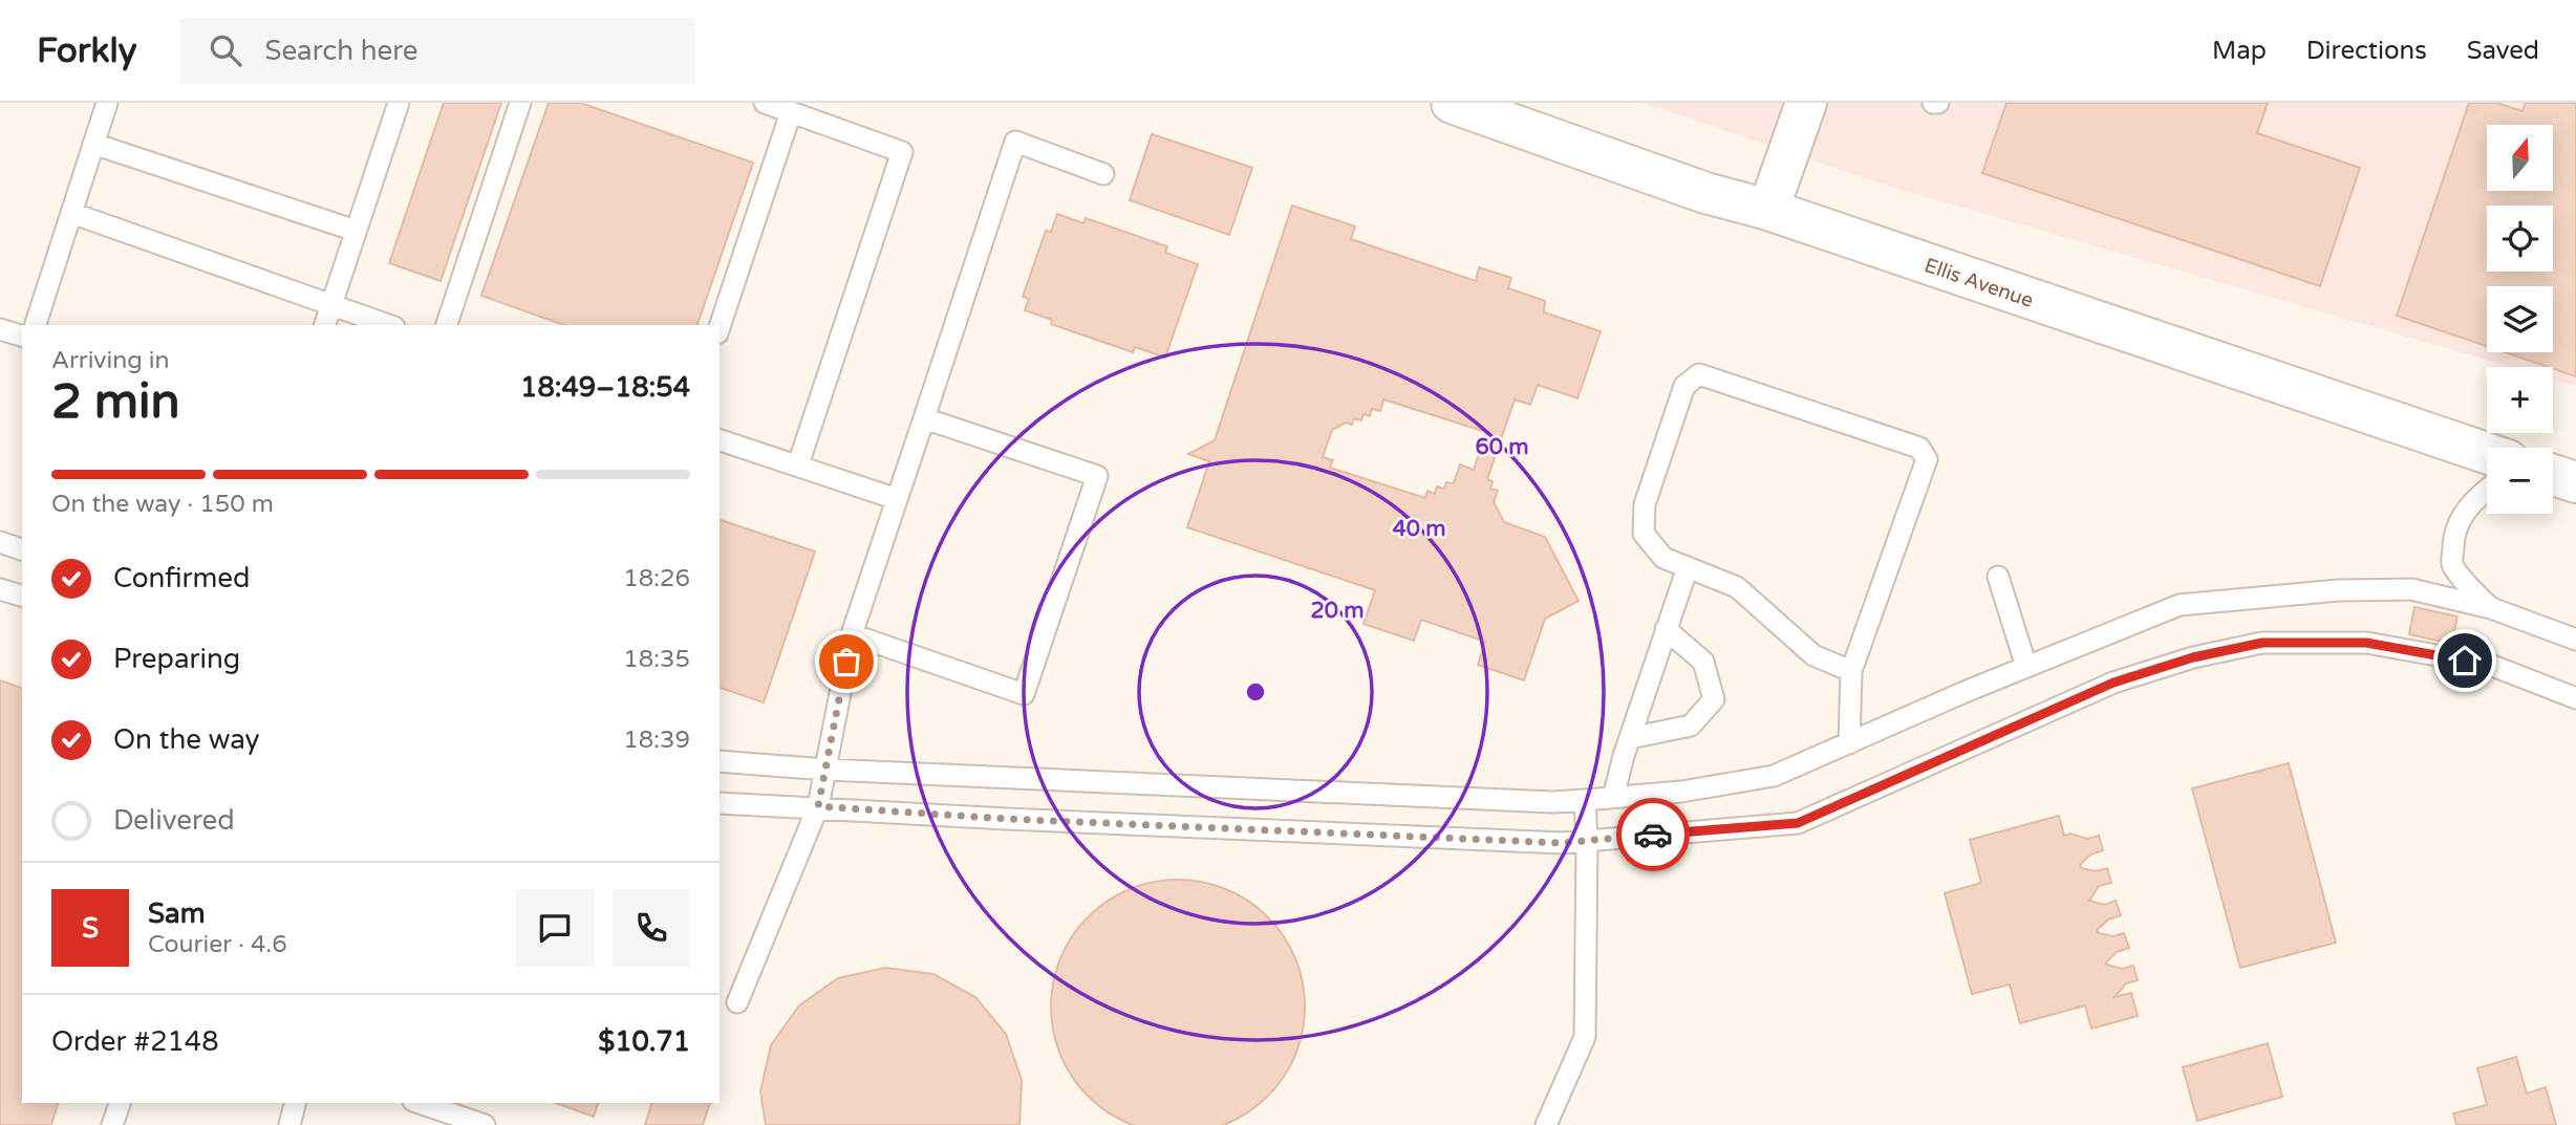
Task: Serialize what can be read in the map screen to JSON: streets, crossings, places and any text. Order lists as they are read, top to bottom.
{
  "streets": {
    "main road": ["Ellis Avenue"]
  },
  "north": "top",
  "page": {
    "header": "Forkly",
    "search": "Search here",
    "nav": ["Map", "Directions", "Saved"],
    "map_buttons": ["+", "−"],
    "heading": ["2 min", "Arriving in", "18:49–18:54"],
    "panel": [
      "Sam",
      "Courier · 4.6",
      "Order #2148",
      "$10.71"
    ],
    "bar": "On the way · 150 m",
    "list": [
      ["Confirmed", "18:26"],
      ["Preparing", "18:35"],
      ["On the way", "18:39"],
      "Delivered"
    ],
    "round": "S"
  },
  "rings": ["60 m", "40 m", "20 m"]
}
